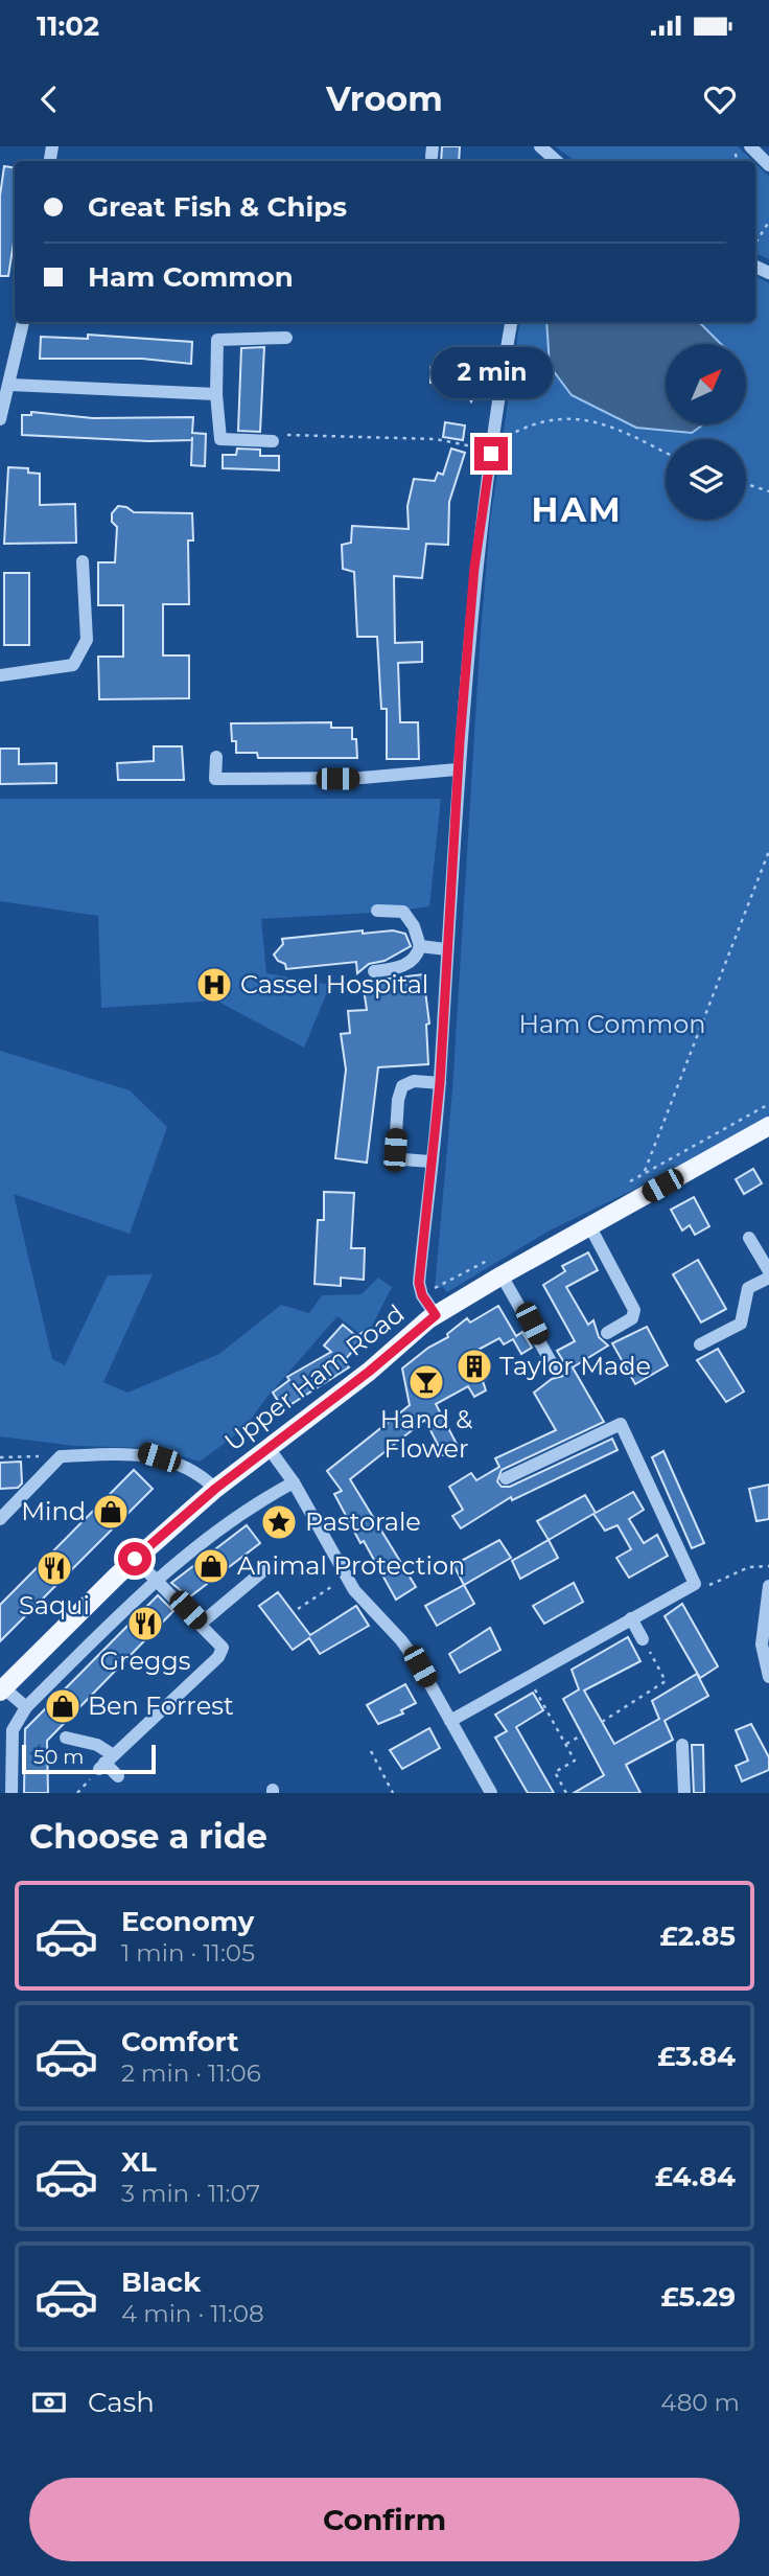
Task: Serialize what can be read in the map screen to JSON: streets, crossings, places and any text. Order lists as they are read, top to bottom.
{
  "streets": {
    "main road": ["Upper Ham Road"]
  },
  "districts": ["HAM"],
  "parks": ["Ham Common"],
  "places": {
    "hospital": ["Cassel Hospital"],
    "building": ["Taylor Made"],
    "bar": ["Hand & Flower"],
    "shop": ["Mind", "Animal Protection", "Ben Forrest"],
    "place": ["Pastorale"],
    "restaurant": ["Saqui", "Greggs"]
  },
  "scale_bar": "50 m",
  "north": "top right",
  "page": {
    "status": "11:02",
    "header": "Vroom",
    "banner": ["Great Fish & Chips", "Ham Common"],
    "bubble": "2 min",
    "scale": "50 m",
    "heading": "Choose a ride",
    "list": [
      {
        "name": "Economy",
        "note": "1 min · 11:05",
        "value": "£2.85"
      },
      {
        "name": "Comfort",
        "note": "2 min · 11:06",
        "value": "£3.84"
      },
      {
        "name": "XL",
        "note": "3 min · 11:07",
        "value": "£4.84"
      },
      {
        "name": "Black",
        "note": "4 min · 11:08",
        "value": "£5.29"
      }
    ],
    "pay": ["Cash", "480 m"],
    "buttons": "Confirm"
  }
}
